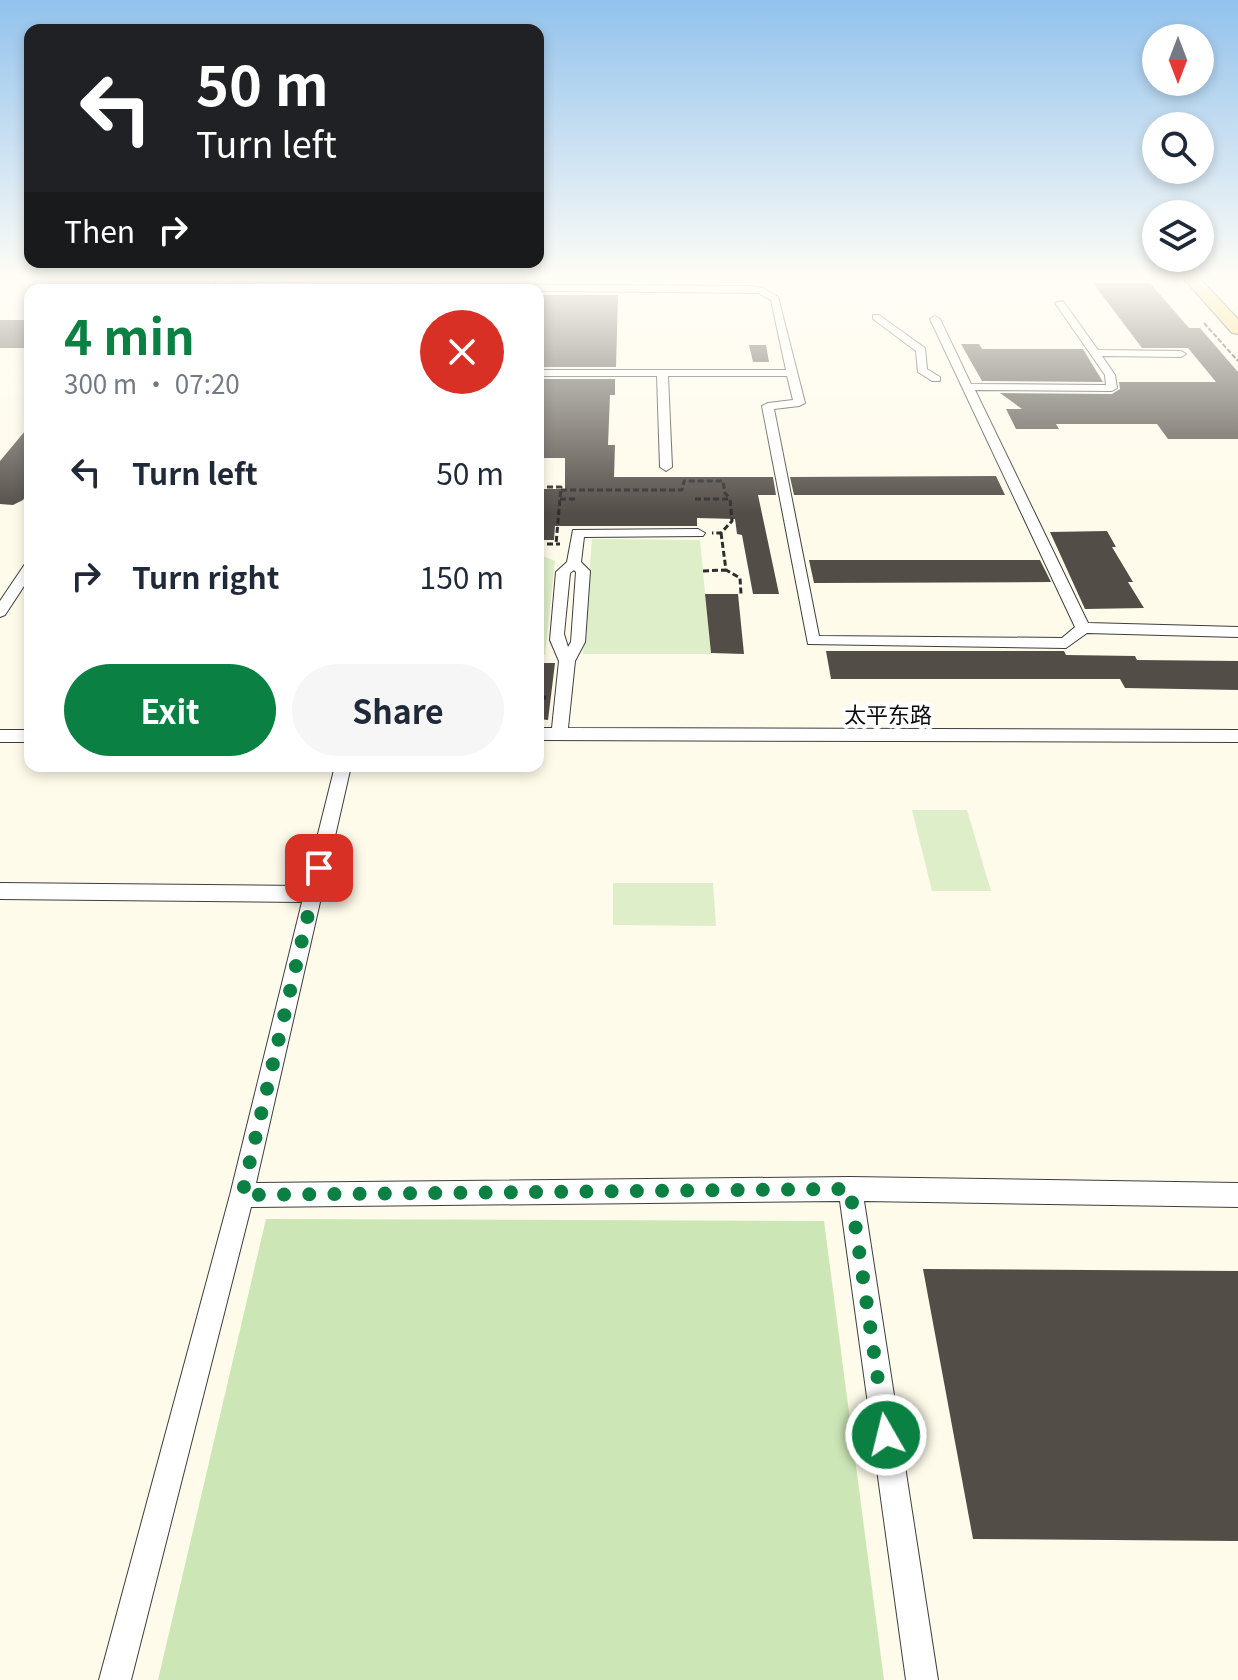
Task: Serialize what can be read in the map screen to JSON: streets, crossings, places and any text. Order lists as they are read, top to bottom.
{
  "streets": {
    "street": ["太平东路"]
  },
  "north": "bottom",
  "page": {
    "turn": ["50 m", "Turn left"],
    "then": "Then",
    "heading": ["4 min", "300 m · 07:20"],
    "list": [
      {
        "name": "Turn left",
        "value": "50 m"
      },
      {
        "name": "Turn right",
        "value": "150 m"
      }
    ],
    "buttons": ["Exit", "Share"]
  }
}
